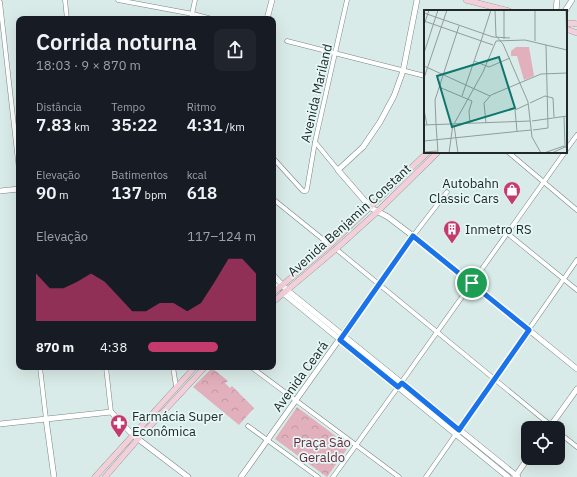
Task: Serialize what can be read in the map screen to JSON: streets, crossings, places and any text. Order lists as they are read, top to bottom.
{
  "streets": {
    "main road": ["Avenida Benjamin Constant"],
    "street": ["Avenida Mariland", "Avenida Ceará"]
  },
  "parks": ["Praça São Geraldo"],
  "places": {
    "shop": ["Autobahn Classic Cars"],
    "building": ["Inmetro RS"],
    "pharmacy": ["Farmácia Super Econômica"]
  },
  "page": {
    "heading": ["Corrida noturna", "18:03 · 9 × 870 m"],
    "stats": [
      ["Distância", "7.83 km"],
      ["Tempo", "35:22"],
      ["Ritmo", "4:31 /km"],
      ["Elevação", "90 m"],
      ["Batimentos", "137 bpm"],
      ["kcal", "618"]
    ],
    "chart": ["Elevação", "117–124 m"],
    "list": [
      {
        "name": "870 m",
        "note": "4:38"
      }
    ]
  }
}
